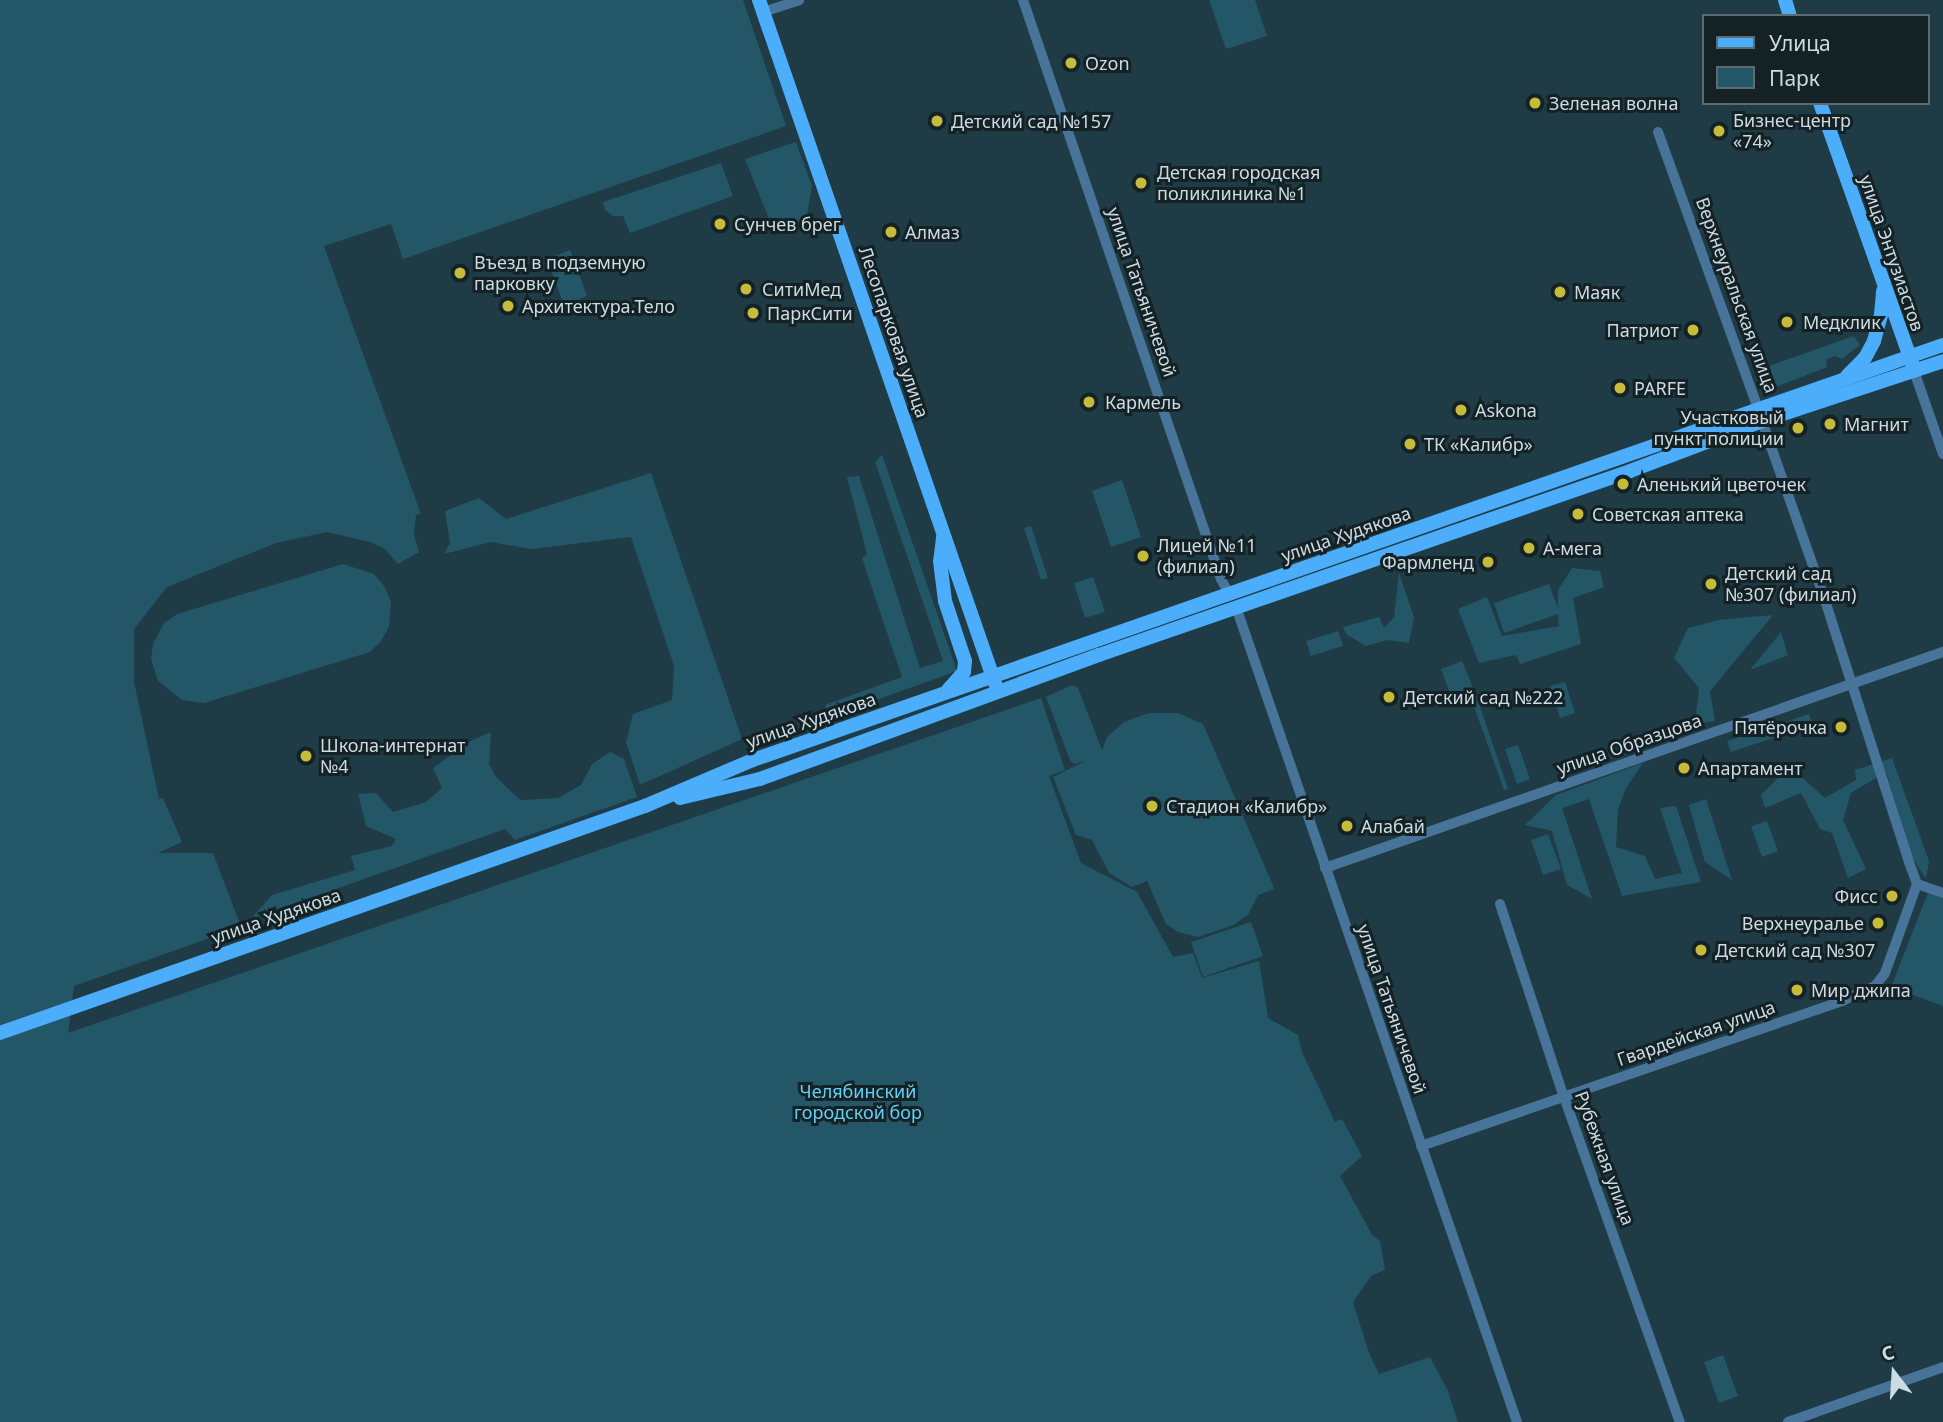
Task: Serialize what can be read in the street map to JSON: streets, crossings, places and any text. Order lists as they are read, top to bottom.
{
  "streets": {
    "main road": ["улица Энтузиастов", "Лесопарковая улица", "улица Худякова"],
    "street": [
      "улица Татьяничевой",
      "Верхнеуральская улица",
      "улица Образцова",
      "Гвардейская улица",
      "Рубежная улица"
    ]
  },
  "crossings": [
    ["улица Энтузиастов", "улица Худякова"],
    ["улица Татьяничевой", "улица Худякова"],
    ["улица Татьяничевой", "улица Образцова"],
    ["улица Татьяничевой", "Гвардейская улица"],
    ["Верхнеуральская улица", "улица Худякова"],
    ["Верхнеуральская улица", "улица Образцова"],
    ["Верхнеуральская улица", "Гвардейская улица"],
    ["Лесопарковая улица", "улица Худякова"],
    ["Гвардейская улица", "Рубежная улица"]
  ],
  "parks": ["Челябинский городской бор"],
  "places": [
    "Ozon",
    "Зеленая волна",
    "Детский сад №157",
    "Бизнес-центр «74»",
    "Детская городская поликлиника №1",
    "Сунчев брег",
    "Алмаз",
    "Въезд в подземную парковку",
    "СитиМед",
    "Маяк",
    "Архитектура.Тело",
    "ПаркСити",
    "Медклик",
    "Патриот",
    "PARFE",
    "Кармель",
    "Askona",
    "Магнит",
    "Участковый пункт полиции",
    "ТК «Калибр»",
    "Аленький цветочек",
    "Советская аптека",
    "А-мега",
    "Лицей №11 (филиал)",
    "Фармленд",
    "Детский сад №307 (филиал)",
    "Детский сад №222",
    "Пятёрочка",
    "Школа-интернат №4",
    "Апартамент",
    "Стадион «Калибр»",
    "Алабай",
    "Фисс",
    "Верхнеуралье",
    "Детский сад №307",
    "Мир джипа"
  ],
  "legend": ["Улица", "Парк"],
  "north": "top"
}
